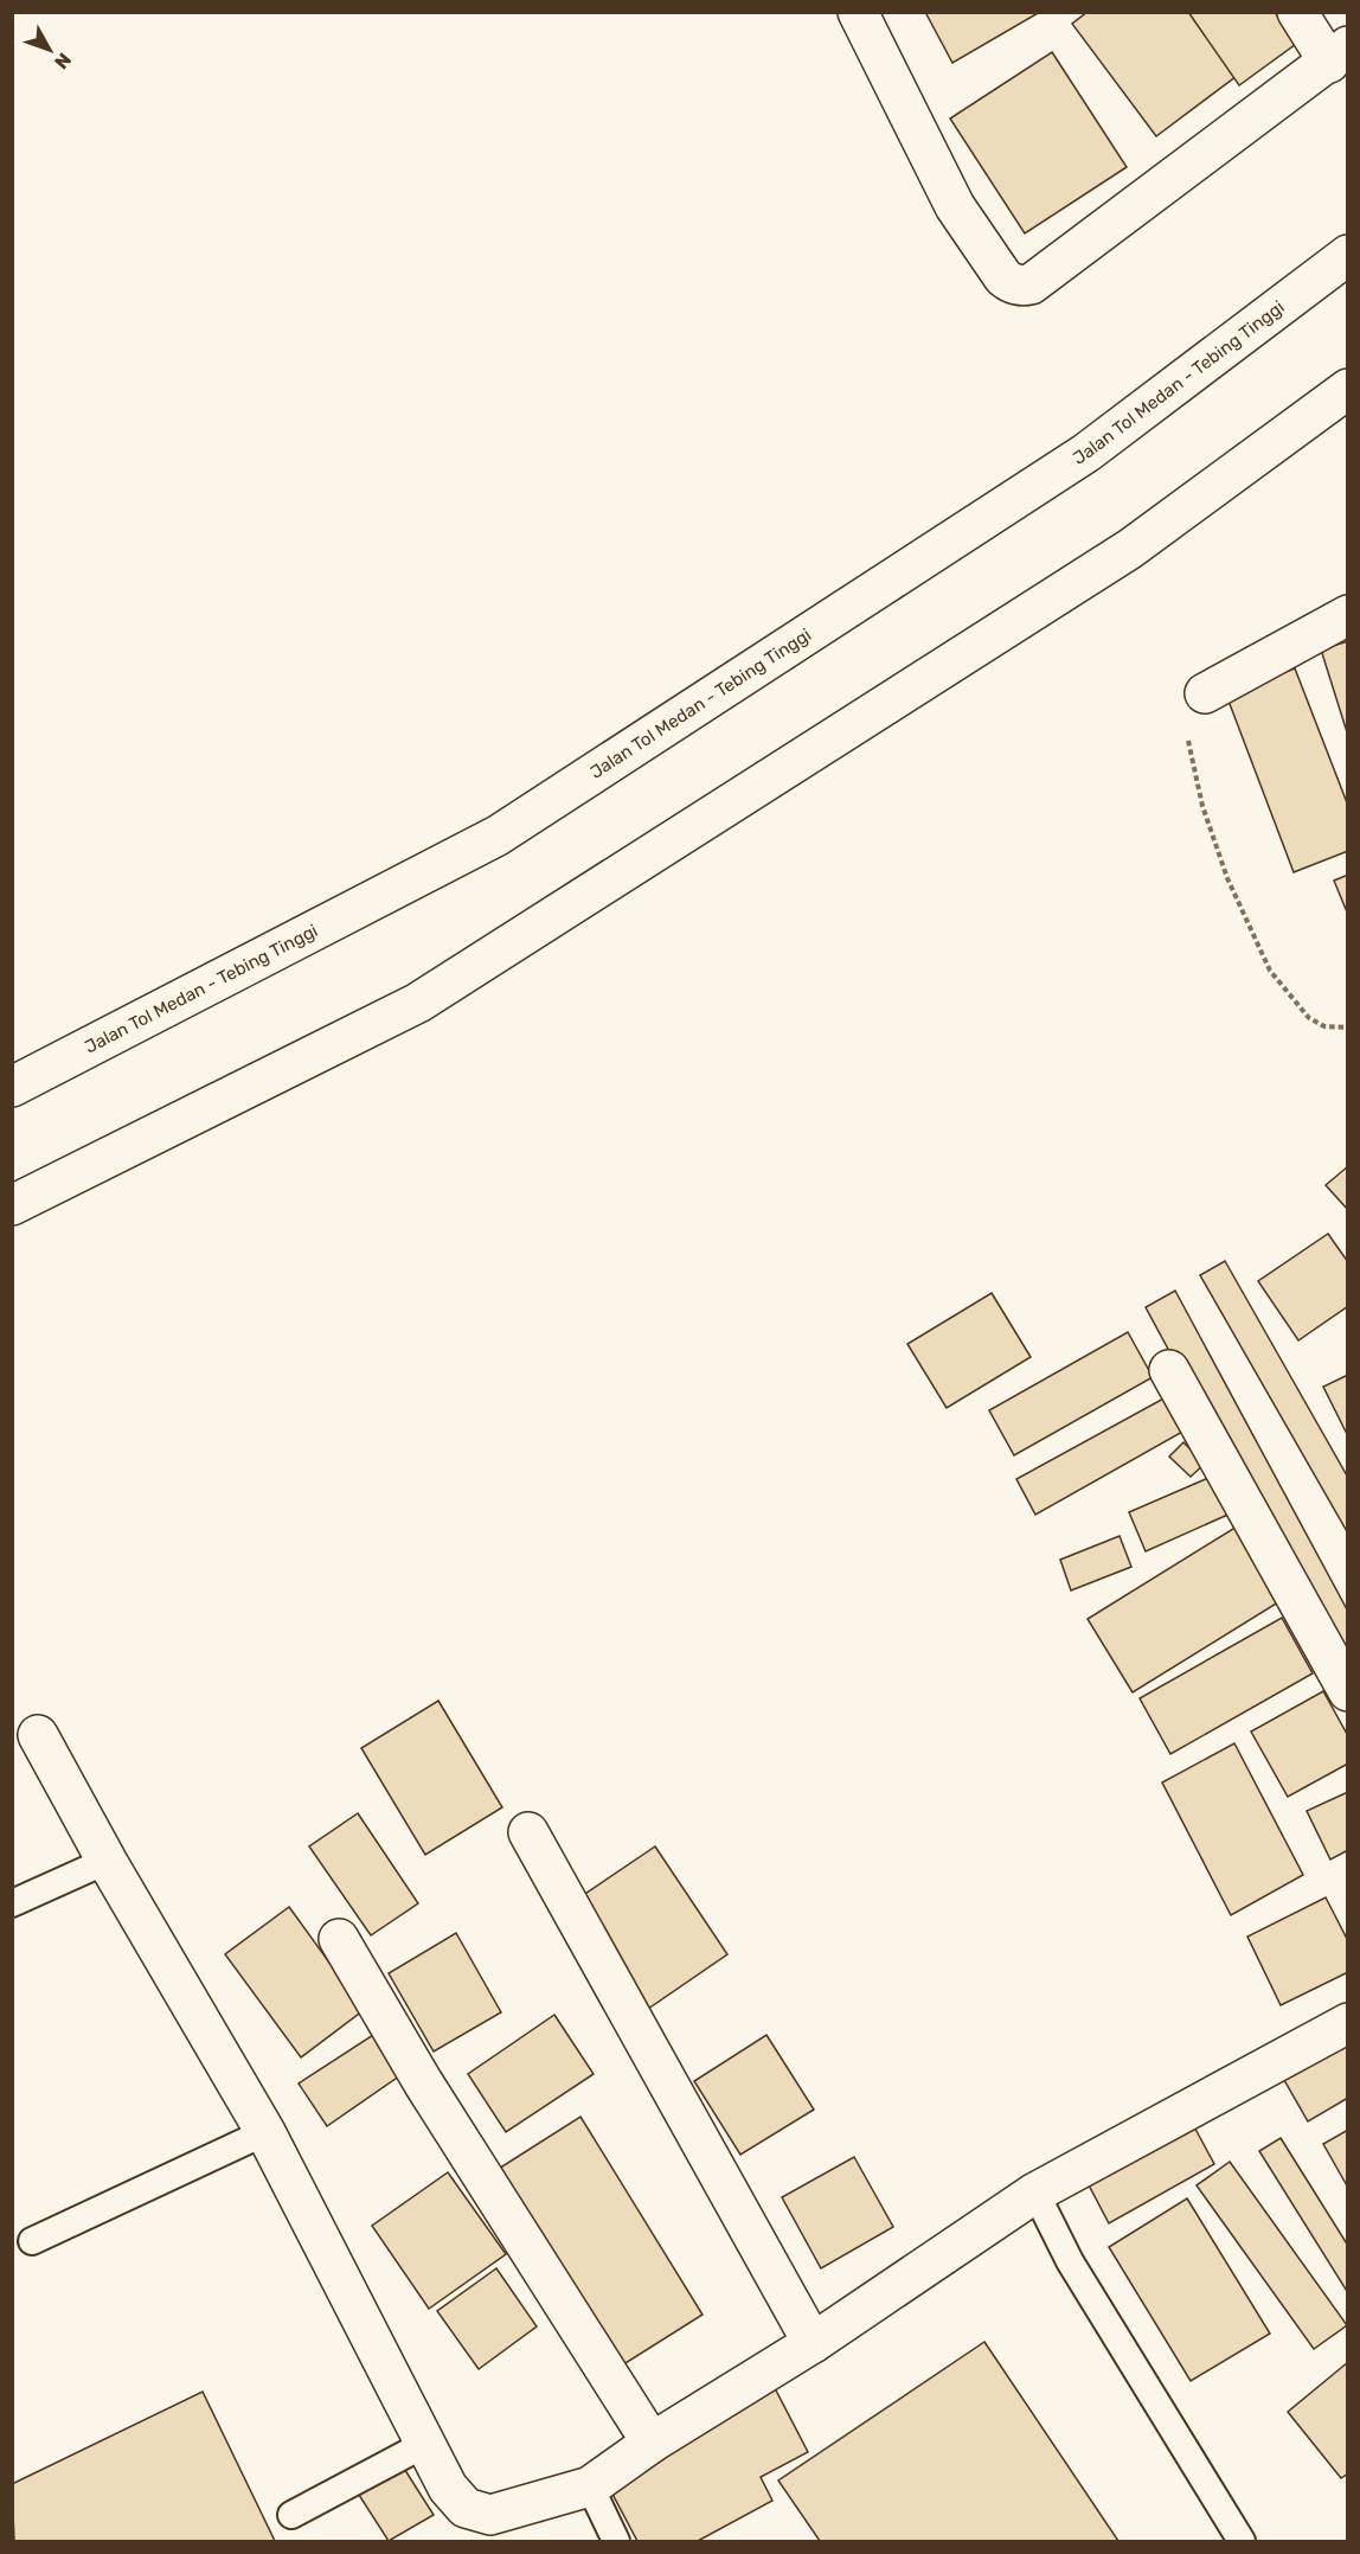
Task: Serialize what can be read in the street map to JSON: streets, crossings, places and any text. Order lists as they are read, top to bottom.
{
  "streets": {
    "main road": ["Jalan Tol Medan - Tebing Tinggi"]
  },
  "north": "bottom right"
}
